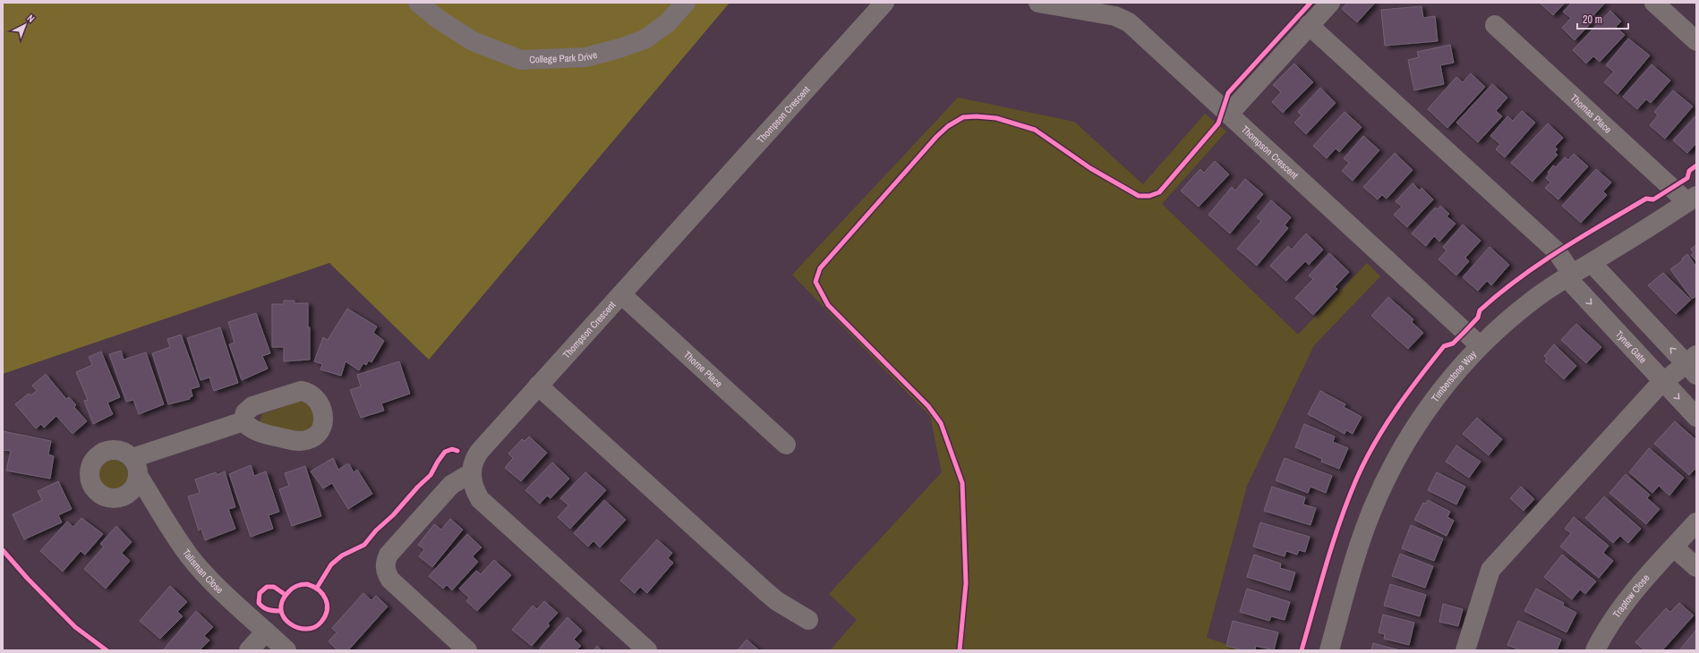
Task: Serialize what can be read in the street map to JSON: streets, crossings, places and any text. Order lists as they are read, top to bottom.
{
  "streets": {
    "street": [
      "College Park Drive",
      "Thomas Place",
      "Thompson Crescent",
      "Tyner Gate",
      "Thorne Place",
      "Timberstone Way",
      "Talisman Close",
      "Traptow Close"
    ]
  },
  "crossings": [
    ["Thomas Place", "Timberstone Way"],
    ["Thompson Crescent", "Thorne Place"],
    ["Thompson Crescent", "Timberstone Way"],
    ["Tyner Gate", "Timberstone Way"]
  ],
  "scale_bar": "20 m",
  "north": "top right"
}
